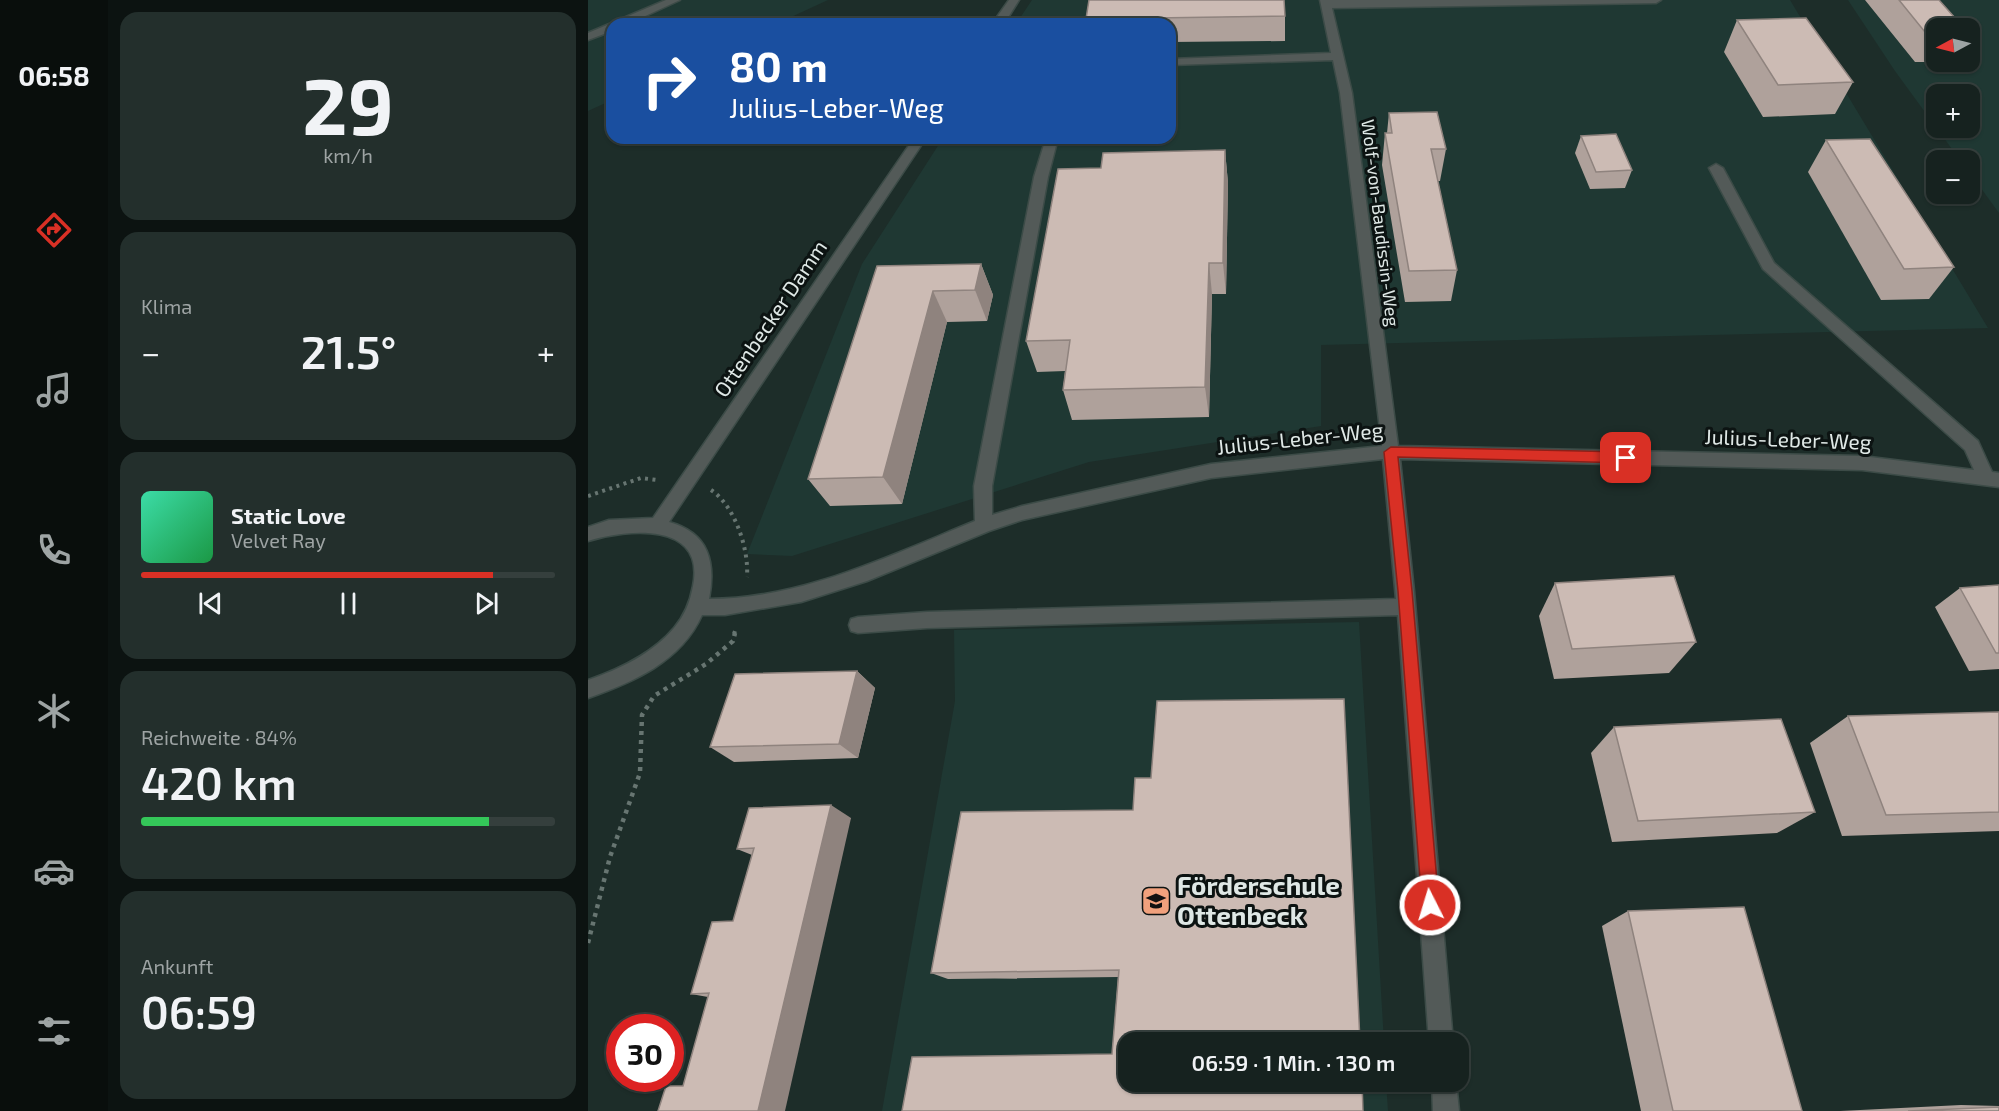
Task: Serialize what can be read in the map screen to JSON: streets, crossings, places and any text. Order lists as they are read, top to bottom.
{
  "streets": {
    "street": ["Wolf-von-Baudissin-Weg", "Ottenbecker Damm", "Julius-Leber-Weg"]
  },
  "crossings": [
    ["Wolf-von-Baudissin-Weg", "Julius-Leber-Weg"]
  ],
  "places": {
    "school or university": ["Förderschule Ottenbeck"]
  },
  "north": "left",
  "page": {
    "tabs": "06:58",
    "tile": [
      ["29", "km/h"],
      "Klima",
      ["Reichweite · 84%", "420 km"],
      ["Ankunft", "06:59"]
    ],
    "map_buttons": ["+", "−"],
    "turn": ["80 m", "Julius-Leber-Weg"],
    "heat": ["−", "21.5°", "+"],
    "song": ["Static Love", "Velvet Ray"],
    "limit": "30",
    "trip": "06:59 · 1 Min. · 130 m"
  }
}
